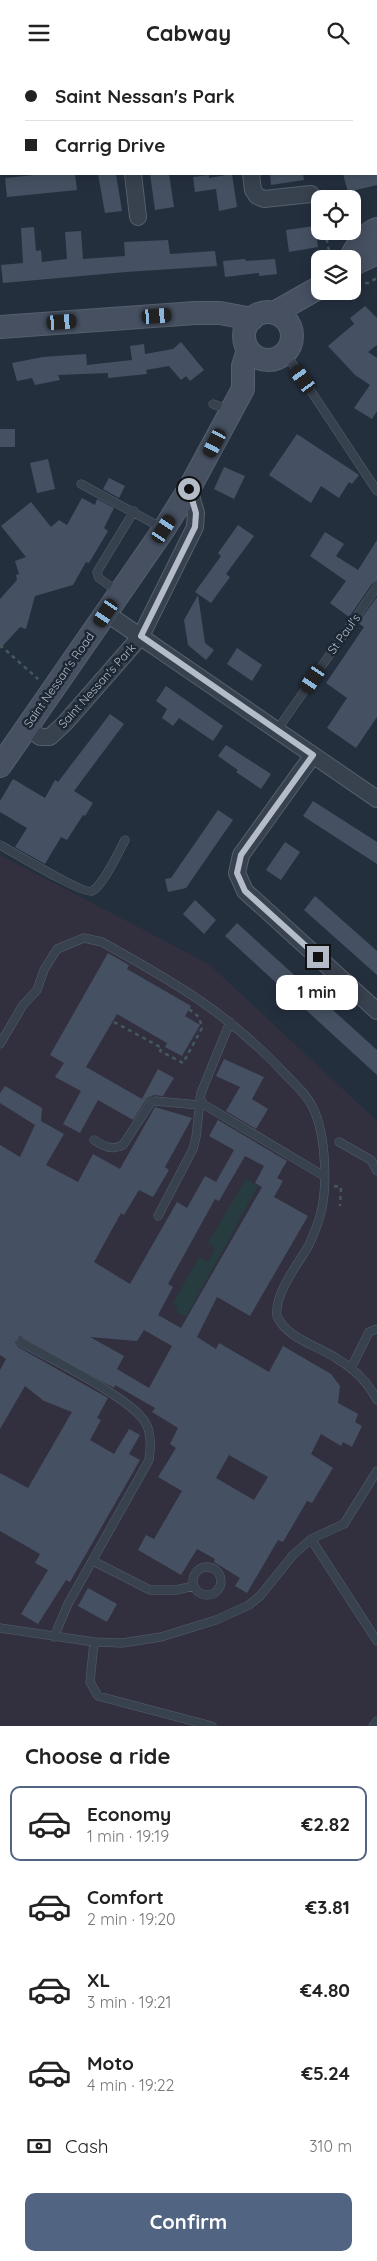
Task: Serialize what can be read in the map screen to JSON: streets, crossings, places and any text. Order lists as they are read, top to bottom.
{
  "streets": {
    "main road": ["Saint Nessan's Road"],
    "street": ["Saint Nessan's Park"],
    "lane": ["St Paul's"]
  },
  "crossings": [
    ["St Paul's", "Saint Nessan's Park"],
    ["Saint Nessan's Road", "Saint Nessan's Park"]
  ],
  "page": {
    "header": "Cabway",
    "banner": ["Saint Nessan's Park", "Carrig Drive"],
    "bubble": "1 min",
    "heading": "Choose a ride",
    "list": [
      {
        "name": "Economy",
        "note": "1 min · 19:19",
        "value": "€2.82"
      },
      {
        "name": "Comfort",
        "note": "2 min · 19:20",
        "value": "€3.81"
      },
      {
        "name": "XL",
        "note": "3 min · 19:21",
        "value": "€4.80"
      },
      {
        "name": "Moto",
        "note": "4 min · 19:22",
        "value": "€5.24"
      }
    ],
    "pay": ["Cash", "310 m"],
    "buttons": "Confirm"
  }
}
